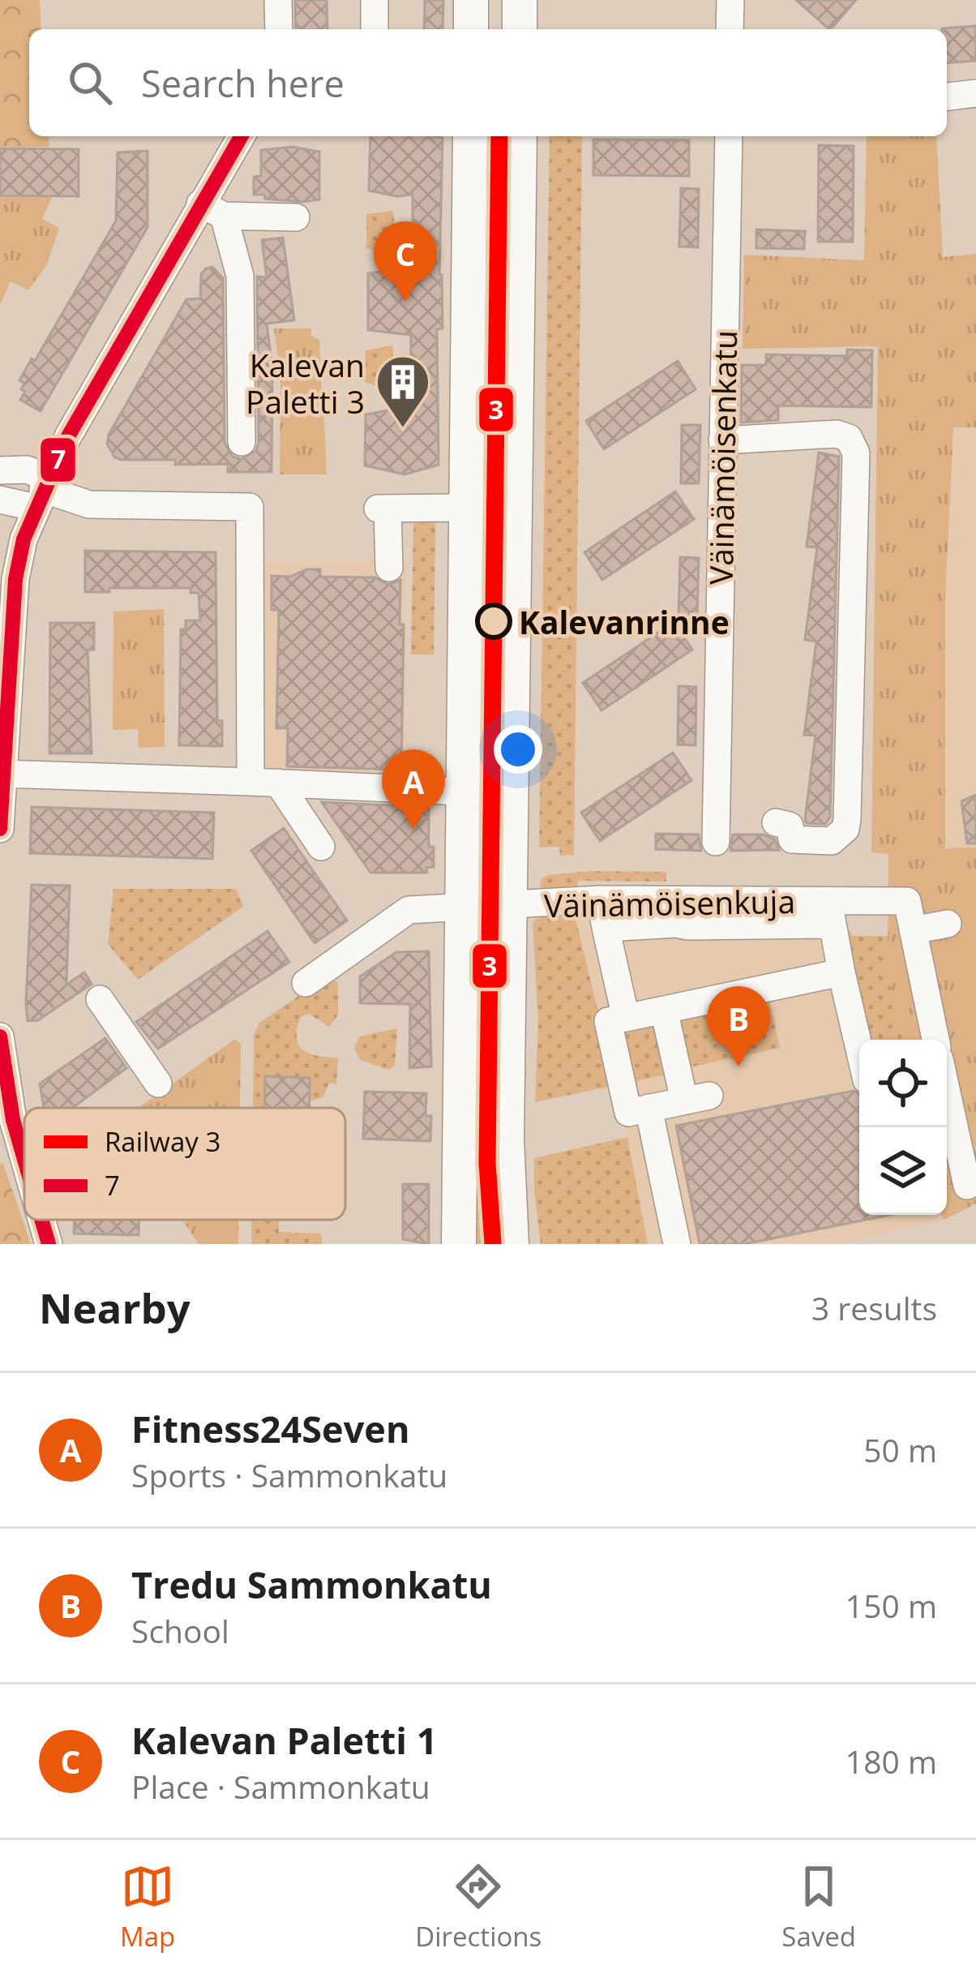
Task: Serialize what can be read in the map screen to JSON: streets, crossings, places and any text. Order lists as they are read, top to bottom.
{
  "streets": {
    "street": ["Väinämöisenkatu", "Väinämöisenkuja"]
  },
  "places": {
    "building": ["Kalevan Paletti 3"],
    "other": ["Kalevanrinne"]
  },
  "lines": ["rail line 3", "transit line 7"],
  "legend": ["Railway 3", "7"],
  "page": {
    "search": "Search here",
    "pins": ["C", "A", "B"],
    "heading": ["Nearby", "3 results"],
    "list": [
      {
        "mark": "A",
        "name": "Fitness24Seven",
        "note": "Sports · Sammonkatu",
        "value": "50 m"
      },
      {
        "mark": "B",
        "name": "Tredu Sammonkatu",
        "note": "School",
        "value": "150 m"
      },
      {
        "mark": "C",
        "name": "Kalevan Paletti 1",
        "note": "Place · Sammonkatu",
        "value": "180 m"
      }
    ],
    "nav": ["Map", "Directions", "Saved"]
  }
}
